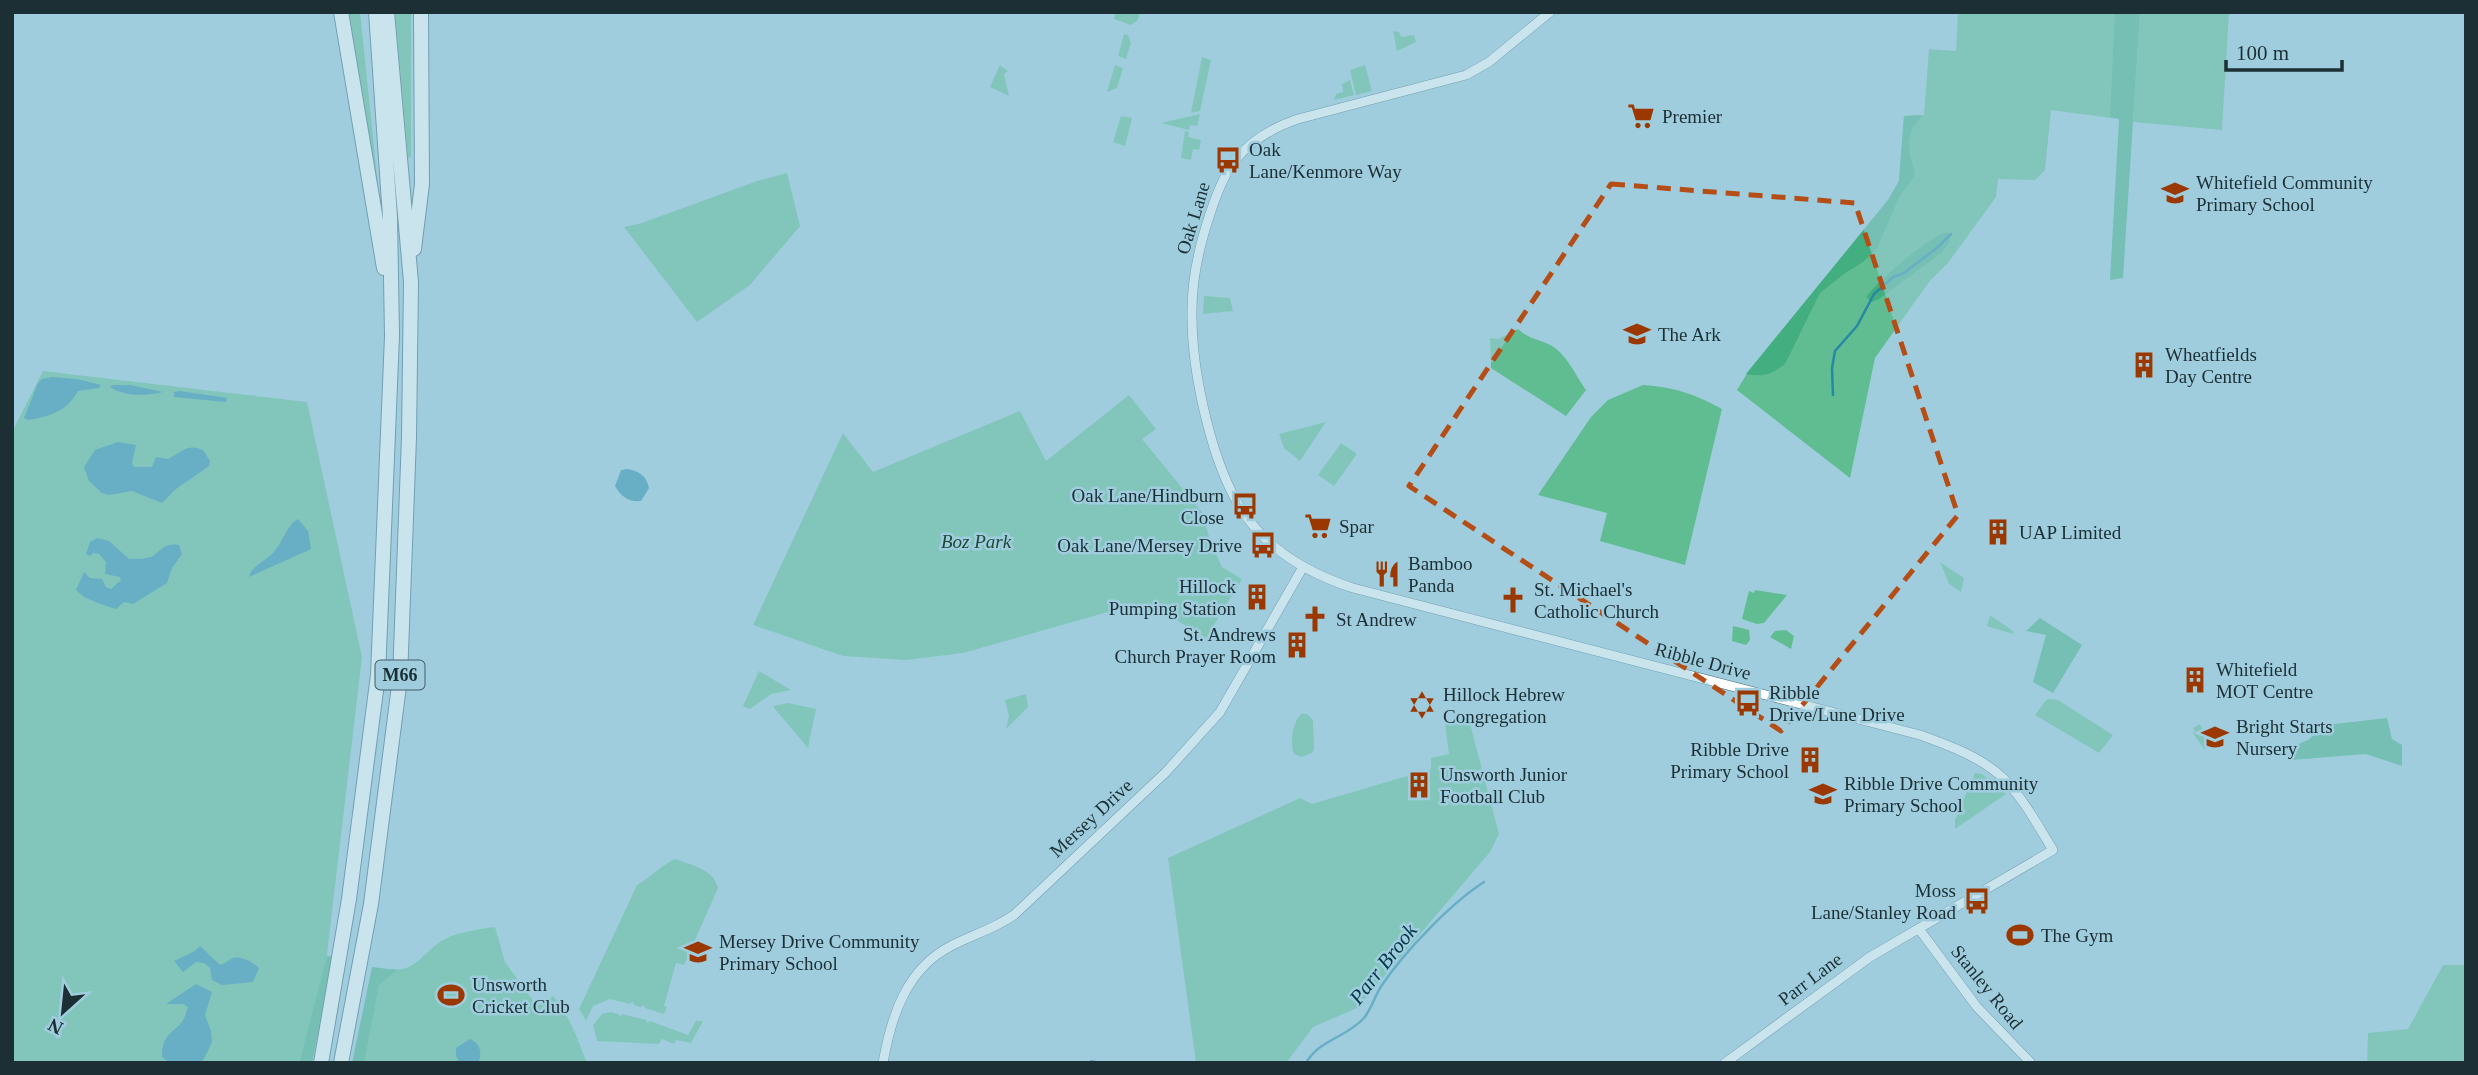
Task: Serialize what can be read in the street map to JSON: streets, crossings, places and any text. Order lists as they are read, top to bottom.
{
  "streets": {
    "highway": ["M66"],
    "street": [
      "Oak Lane",
      "Ribble Drive",
      "Mersey Drive",
      "Parr Lane",
      "Stanley Road"
    ]
  },
  "crossings": [
    ["Oak Lane", "Ribble Drive"],
    ["Oak Lane", "Mersey Drive"],
    ["Ribble Drive", "Mersey Drive"],
    ["Ribble Drive", "Parr Lane"],
    ["Parr Lane", "Stanley Road"]
  ],
  "water": ["Parr Brook"],
  "parks": ["Boz Park"],
  "places": {
    "supermarket": ["Premier", "Spar"],
    "bus stop": [
      "Oak Lane/Kenmore Way",
      "Oak Lane/Hindburn Close",
      "Oak Lane/Mersey Drive",
      "Ribble Drive/Lune Drive",
      "Moss Lane/Stanley Road"
    ],
    "school or university": [
      "Whitefield Community Primary School",
      "The Ark",
      "Bright Starts Nursery",
      "Ribble Drive Community Primary School",
      "Mersey Drive Community Primary School"
    ],
    "building": [
      "Wheatfields Day Centre",
      "UAP Limited",
      "Hillock Pumping Station",
      "St. Andrews Church Prayer Room",
      "Whitefield MOT Centre",
      "Ribble Drive Primary School",
      "Unsworth Junior Football Club"
    ],
    "restaurant": ["Bamboo Panda"],
    "church": ["St. Michael's Catholic Church", "St Andrew"],
    "synagogue": ["Hillock Hebrew Congregation"],
    "sports": ["The Gym", "Unsworth Cricket Club"]
  },
  "scale_bar": "100 m",
  "north": "bottom left"
}
